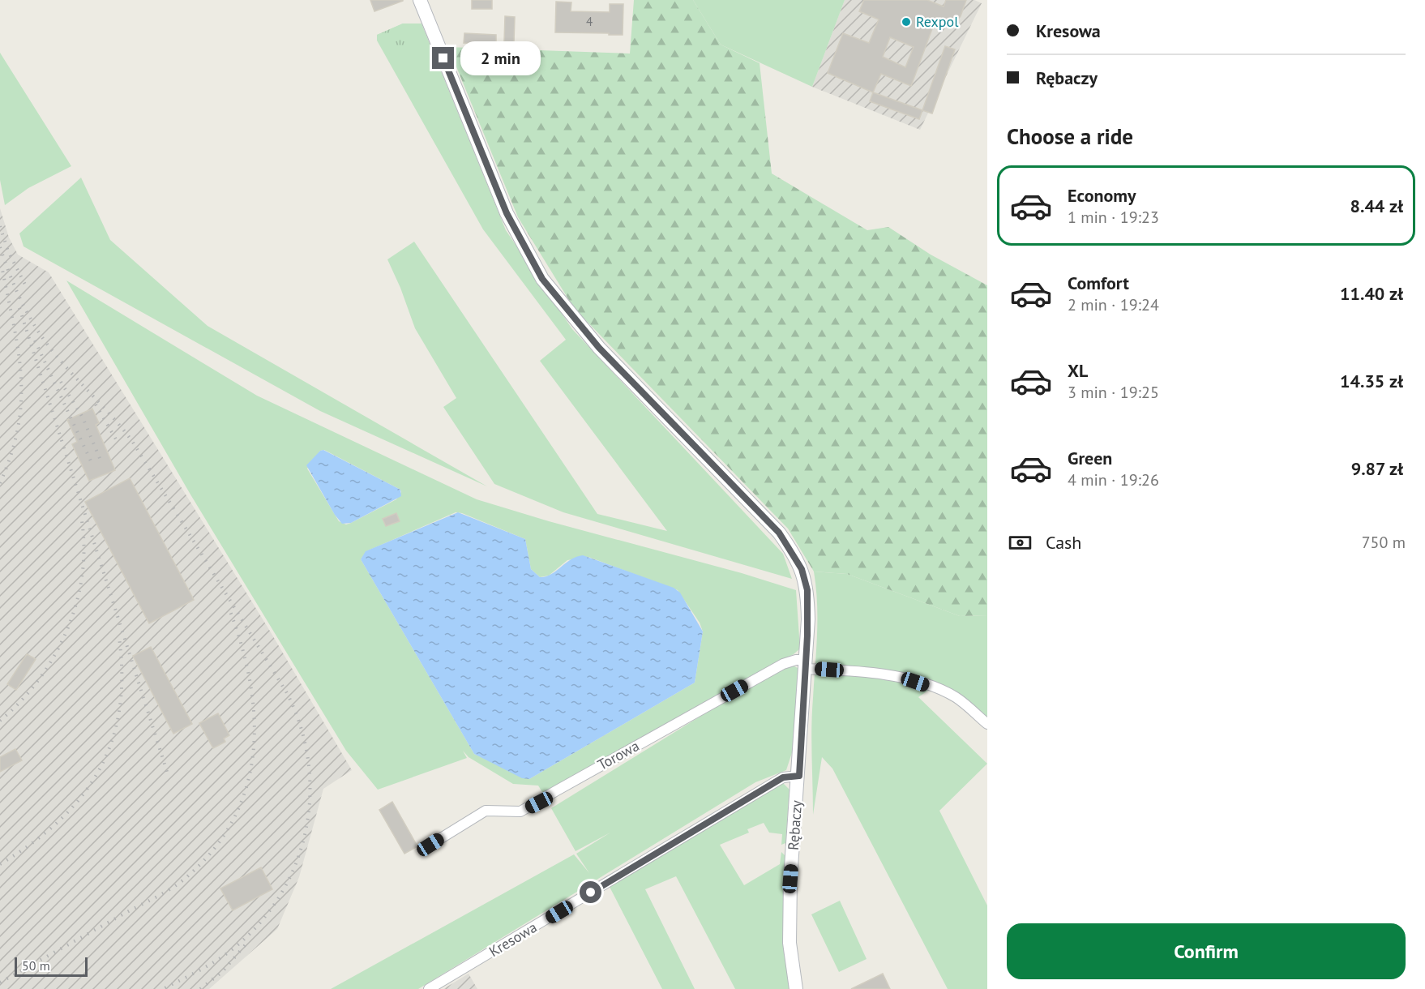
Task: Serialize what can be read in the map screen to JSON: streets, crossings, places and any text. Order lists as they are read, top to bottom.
{
  "streets": {
    "street": ["Torowa", "Rębaczy", "Kresowa"]
  },
  "crossings": [
    ["Torowa", "Rębaczy"],
    ["Rębaczy", "Kresowa"]
  ],
  "places": ["Rexpol"],
  "house_numbers": ["4"],
  "scale_bar": "50 m",
  "page": {
    "banner": ["Kresowa", "Rębaczy"],
    "bubble": "2 min",
    "heading": "Choose a ride",
    "list": [
      {
        "name": "Economy",
        "note": "1 min · 19:23",
        "value": "8.44 zł"
      },
      {
        "name": "Comfort",
        "note": "2 min · 19:24",
        "value": "11.40 zł"
      },
      {
        "name": "XL",
        "note": "3 min · 19:25",
        "value": "14.35 zł"
      },
      {
        "name": "Green",
        "note": "4 min · 19:26",
        "value": "9.87 zł"
      }
    ],
    "pay": ["Cash", "750 m"],
    "buttons": "Confirm",
    "scale": "50 m"
  }
}
